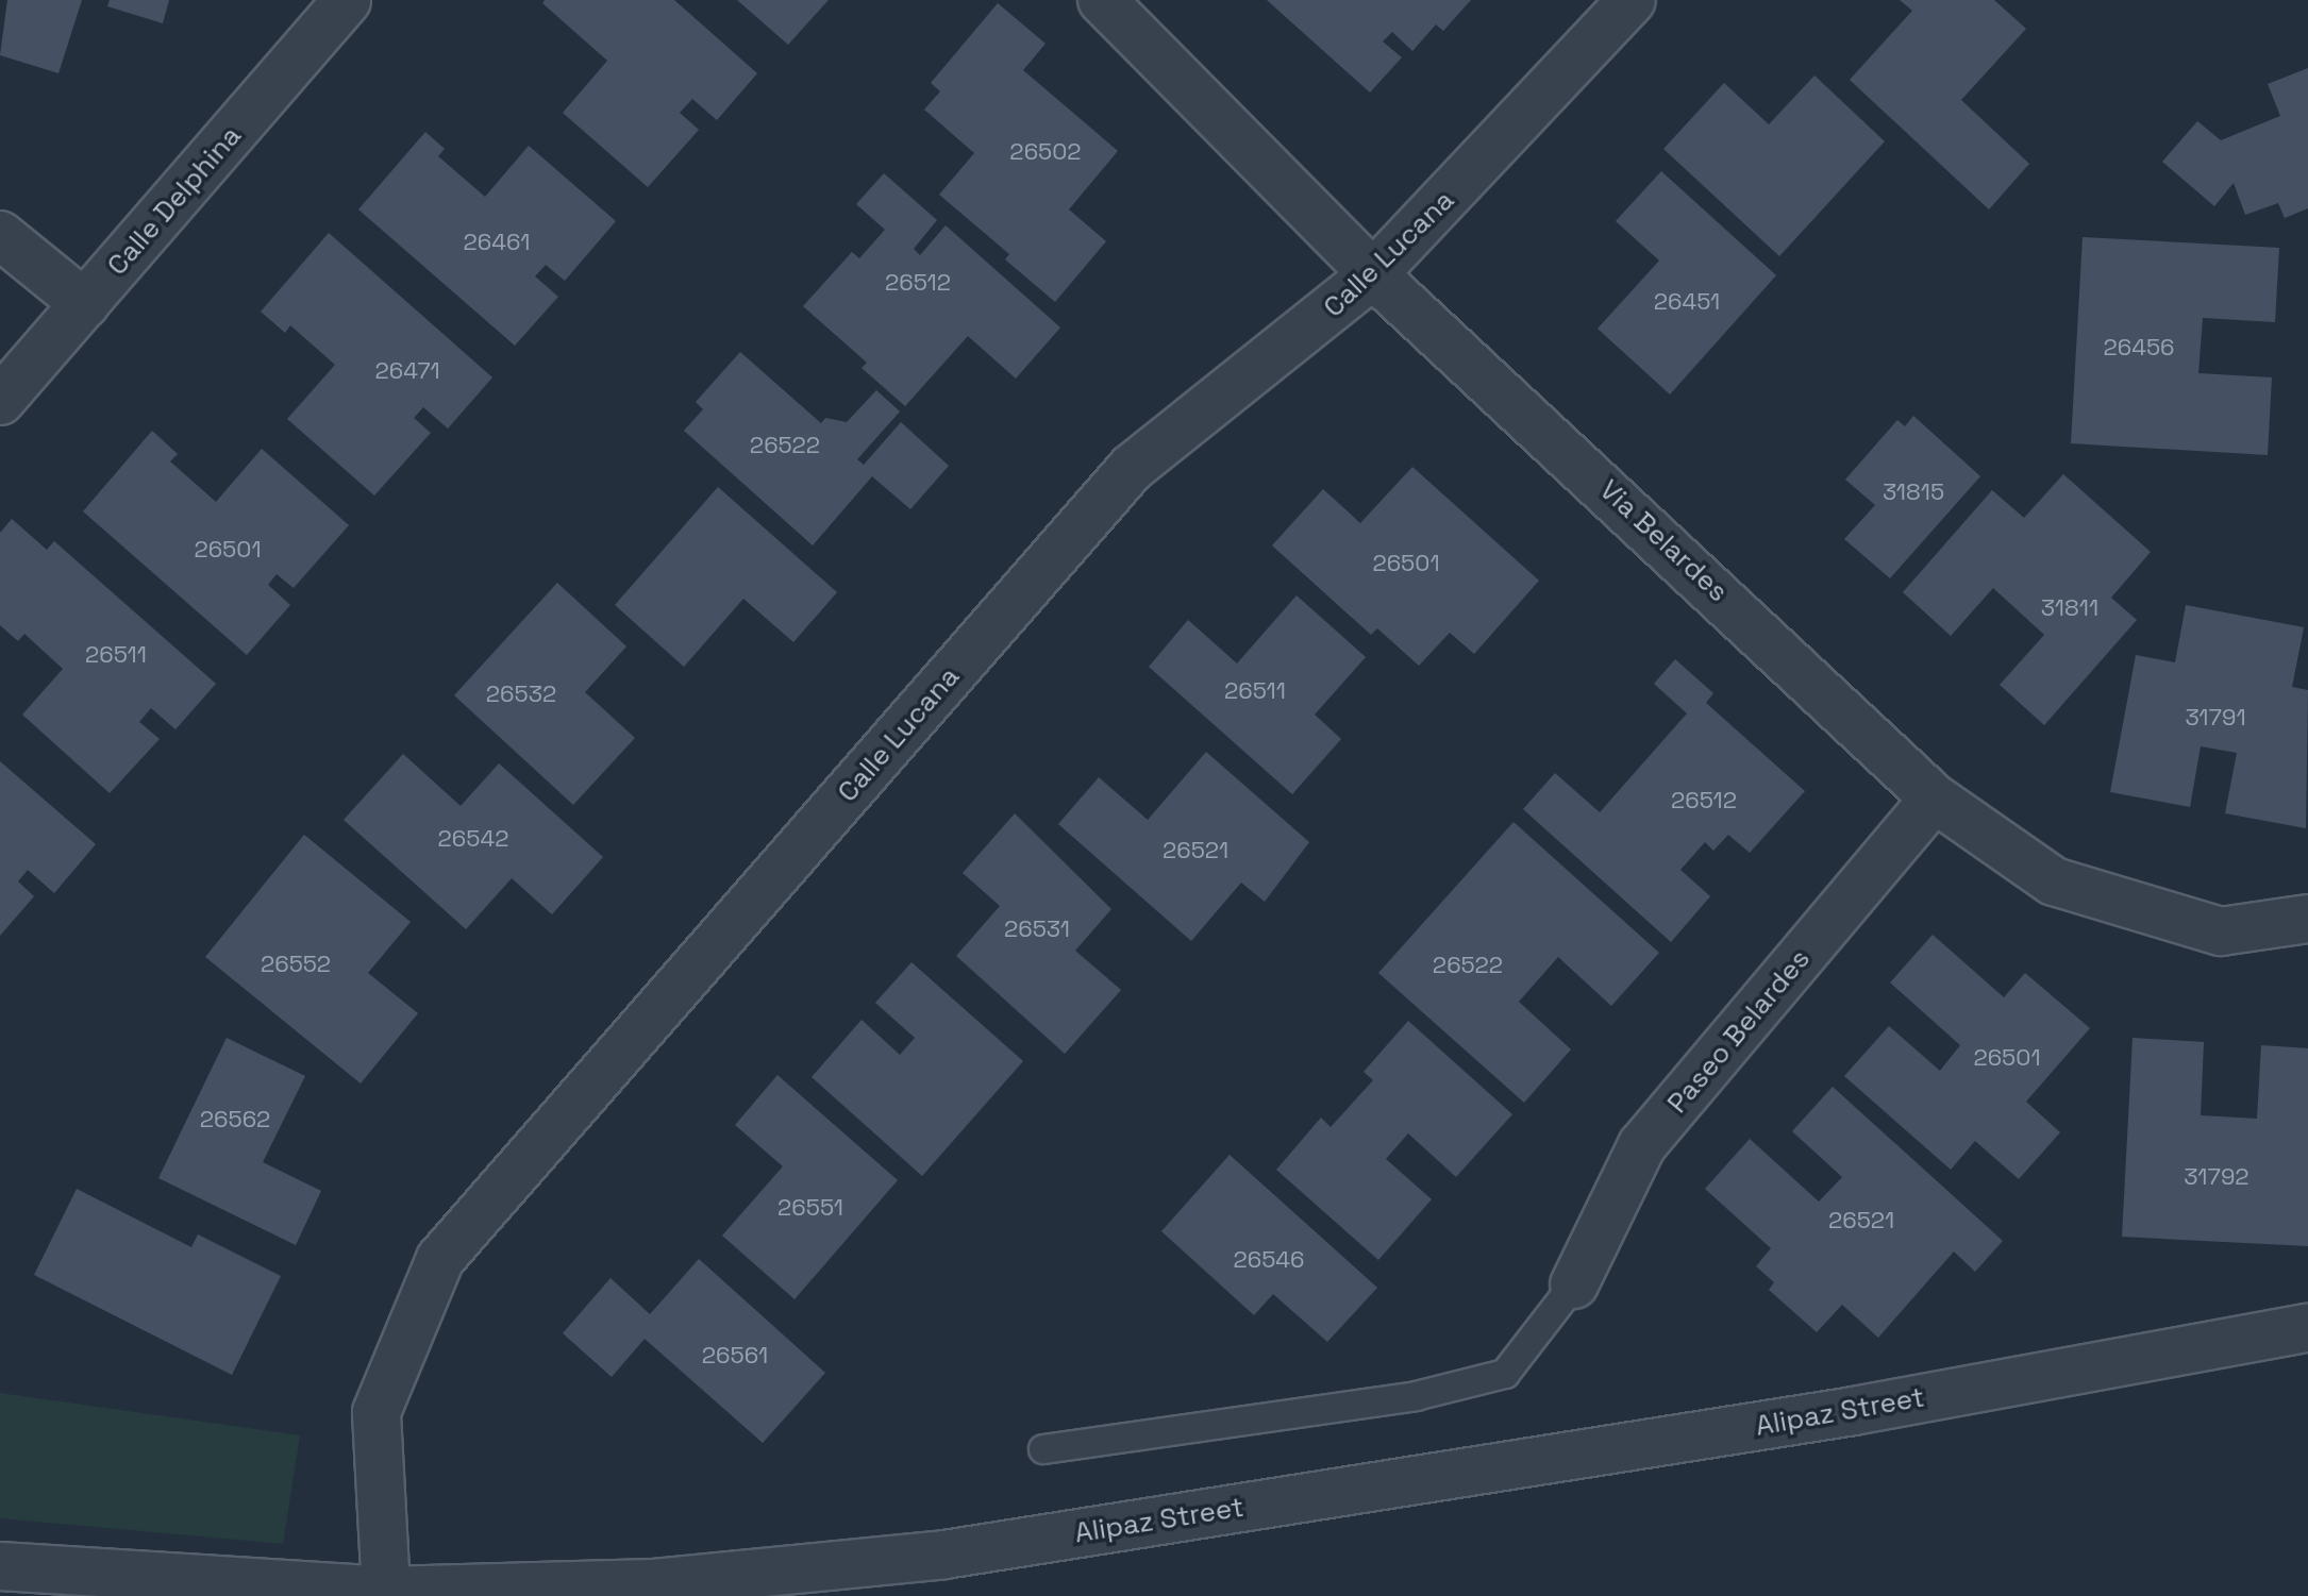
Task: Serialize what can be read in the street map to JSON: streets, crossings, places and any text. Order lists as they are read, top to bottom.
{
  "streets": {
    "street": [
      "Calle Delphina",
      "Calle Lucana",
      "Via Belardes",
      "Paseo Belardes",
      "Alipaz Street"
    ]
  },
  "crossings": [
    ["Calle Lucana", "Via Belardes"],
    ["Calle Lucana", "Alipaz Street"],
    ["Via Belardes", "Paseo Belardes"]
  ],
  "house_numbers": [
    "26502",
    "26461",
    "26512",
    "26451",
    "26456",
    "26471",
    "26522",
    "31815",
    "26501",
    "26501",
    "31811",
    "26511",
    "26511",
    "26532",
    "31791",
    "26512",
    "26542",
    "26521",
    "26531",
    "26552",
    "26522",
    "26501",
    "26562",
    "31792",
    "26551",
    "26521",
    "26546",
    "26561"
  ]
}
